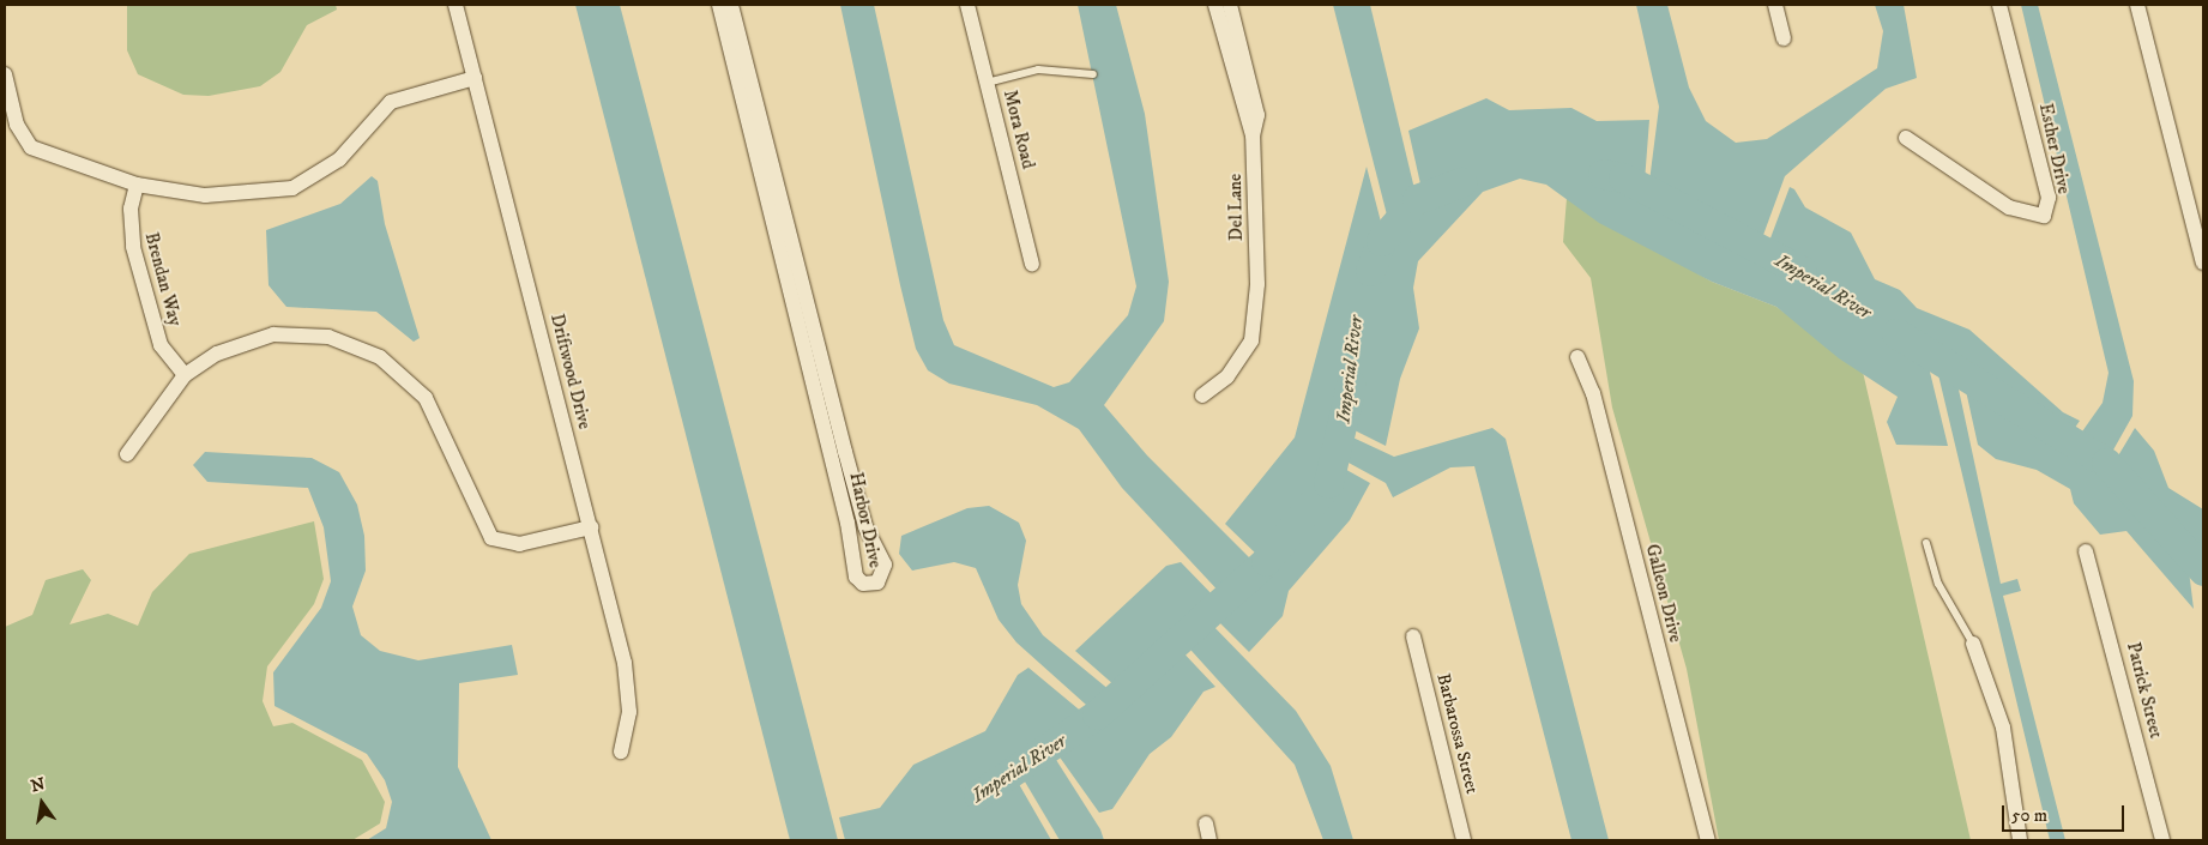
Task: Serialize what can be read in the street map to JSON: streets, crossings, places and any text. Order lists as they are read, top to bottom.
{
  "streets": {
    "street": [
      "Mora Road",
      "Esther Drive",
      "Del Lane",
      "Brendan Way",
      "Driftwood Drive",
      "Harbor Drive",
      "Galleon Drive",
      "Patrick Street",
      "Barbarossa Street"
    ]
  },
  "water": ["Imperial River"],
  "scale_bar": "50 m",
  "north": "top"
}
